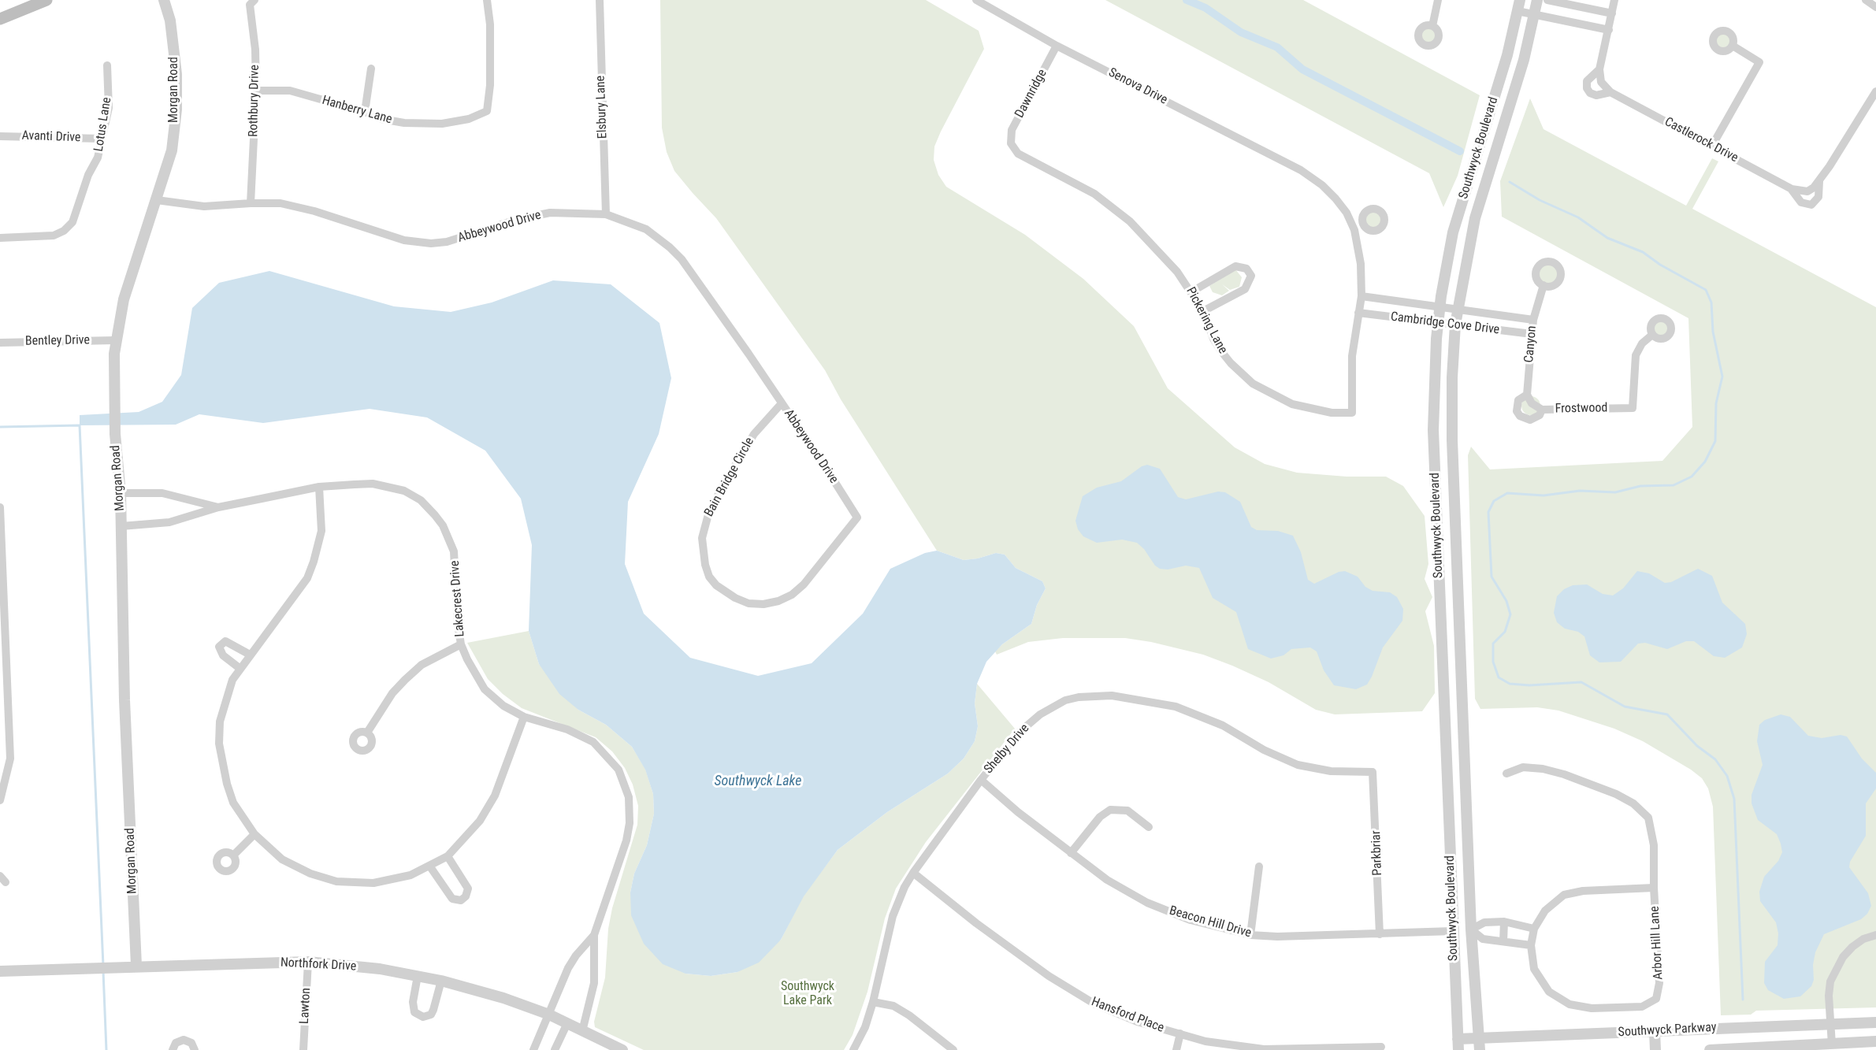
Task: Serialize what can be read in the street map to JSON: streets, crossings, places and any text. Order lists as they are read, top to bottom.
{
  "streets": {
    "street": [
      "Senova Drive",
      "Morgan Road",
      "Dawnridge",
      "Rothbury Drive",
      "Elsbury Lane",
      "Hanberry Lane",
      "Lotus Lane",
      "Avanti Drive",
      "Castlerock Drive",
      "Southwyck Boulevard",
      "Abbeywood Drive",
      "Pickering Lane",
      "Cambridge Cove Drive",
      "Bentley Drive",
      "Canyon",
      "Frostwood",
      "Bain Bridge Circle",
      "Lakecrest Drive",
      "Shelby Drive",
      "Parkbriar",
      "Beacon Hill Drive",
      "Arbor Hill Lane",
      "Northfork Drive",
      "Lawton",
      "Hansford Place",
      "Southwyck Parkway"
    ]
  },
  "crossings": [
    ["Senova Drive", "Dawnridge"],
    ["Morgan Road", "Abbeywood Drive"],
    ["Morgan Road", "Bentley Drive"],
    ["Morgan Road", "Lakecrest Drive"],
    ["Morgan Road", "Northfork Drive"],
    ["Dawnridge", "Pickering Lane"],
    ["Rothbury Drive", "Hanberry Lane"],
    ["Rothbury Drive", "Abbeywood Drive"],
    ["Elsbury Lane", "Abbeywood Drive"],
    ["Lotus Lane", "Avanti Drive"],
    ["Southwyck Boulevard", "Cambridge Cove Drive"],
    ["Southwyck Boulevard", "Beacon Hill Drive"],
    ["Southwyck Boulevard", "Southwyck Parkway"],
    ["Abbeywood Drive", "Bain Bridge Circle"],
    ["Pickering Lane", "Cambridge Cove Drive"],
    ["Cambridge Cove Drive", "Canyon"],
    ["Canyon", "Frostwood"],
    ["Lakecrest Drive", "Northfork Drive"],
    ["Shelby Drive", "Parkbriar"],
    ["Shelby Drive", "Beacon Hill Drive"],
    ["Shelby Drive", "Hansford Place"],
    ["Parkbriar", "Beacon Hill Drive"],
    ["Northfork Drive", "Lawton"]
  ],
  "water": ["Southwyck Lake"],
  "parks": ["Southwyck Lake Park"]
}
